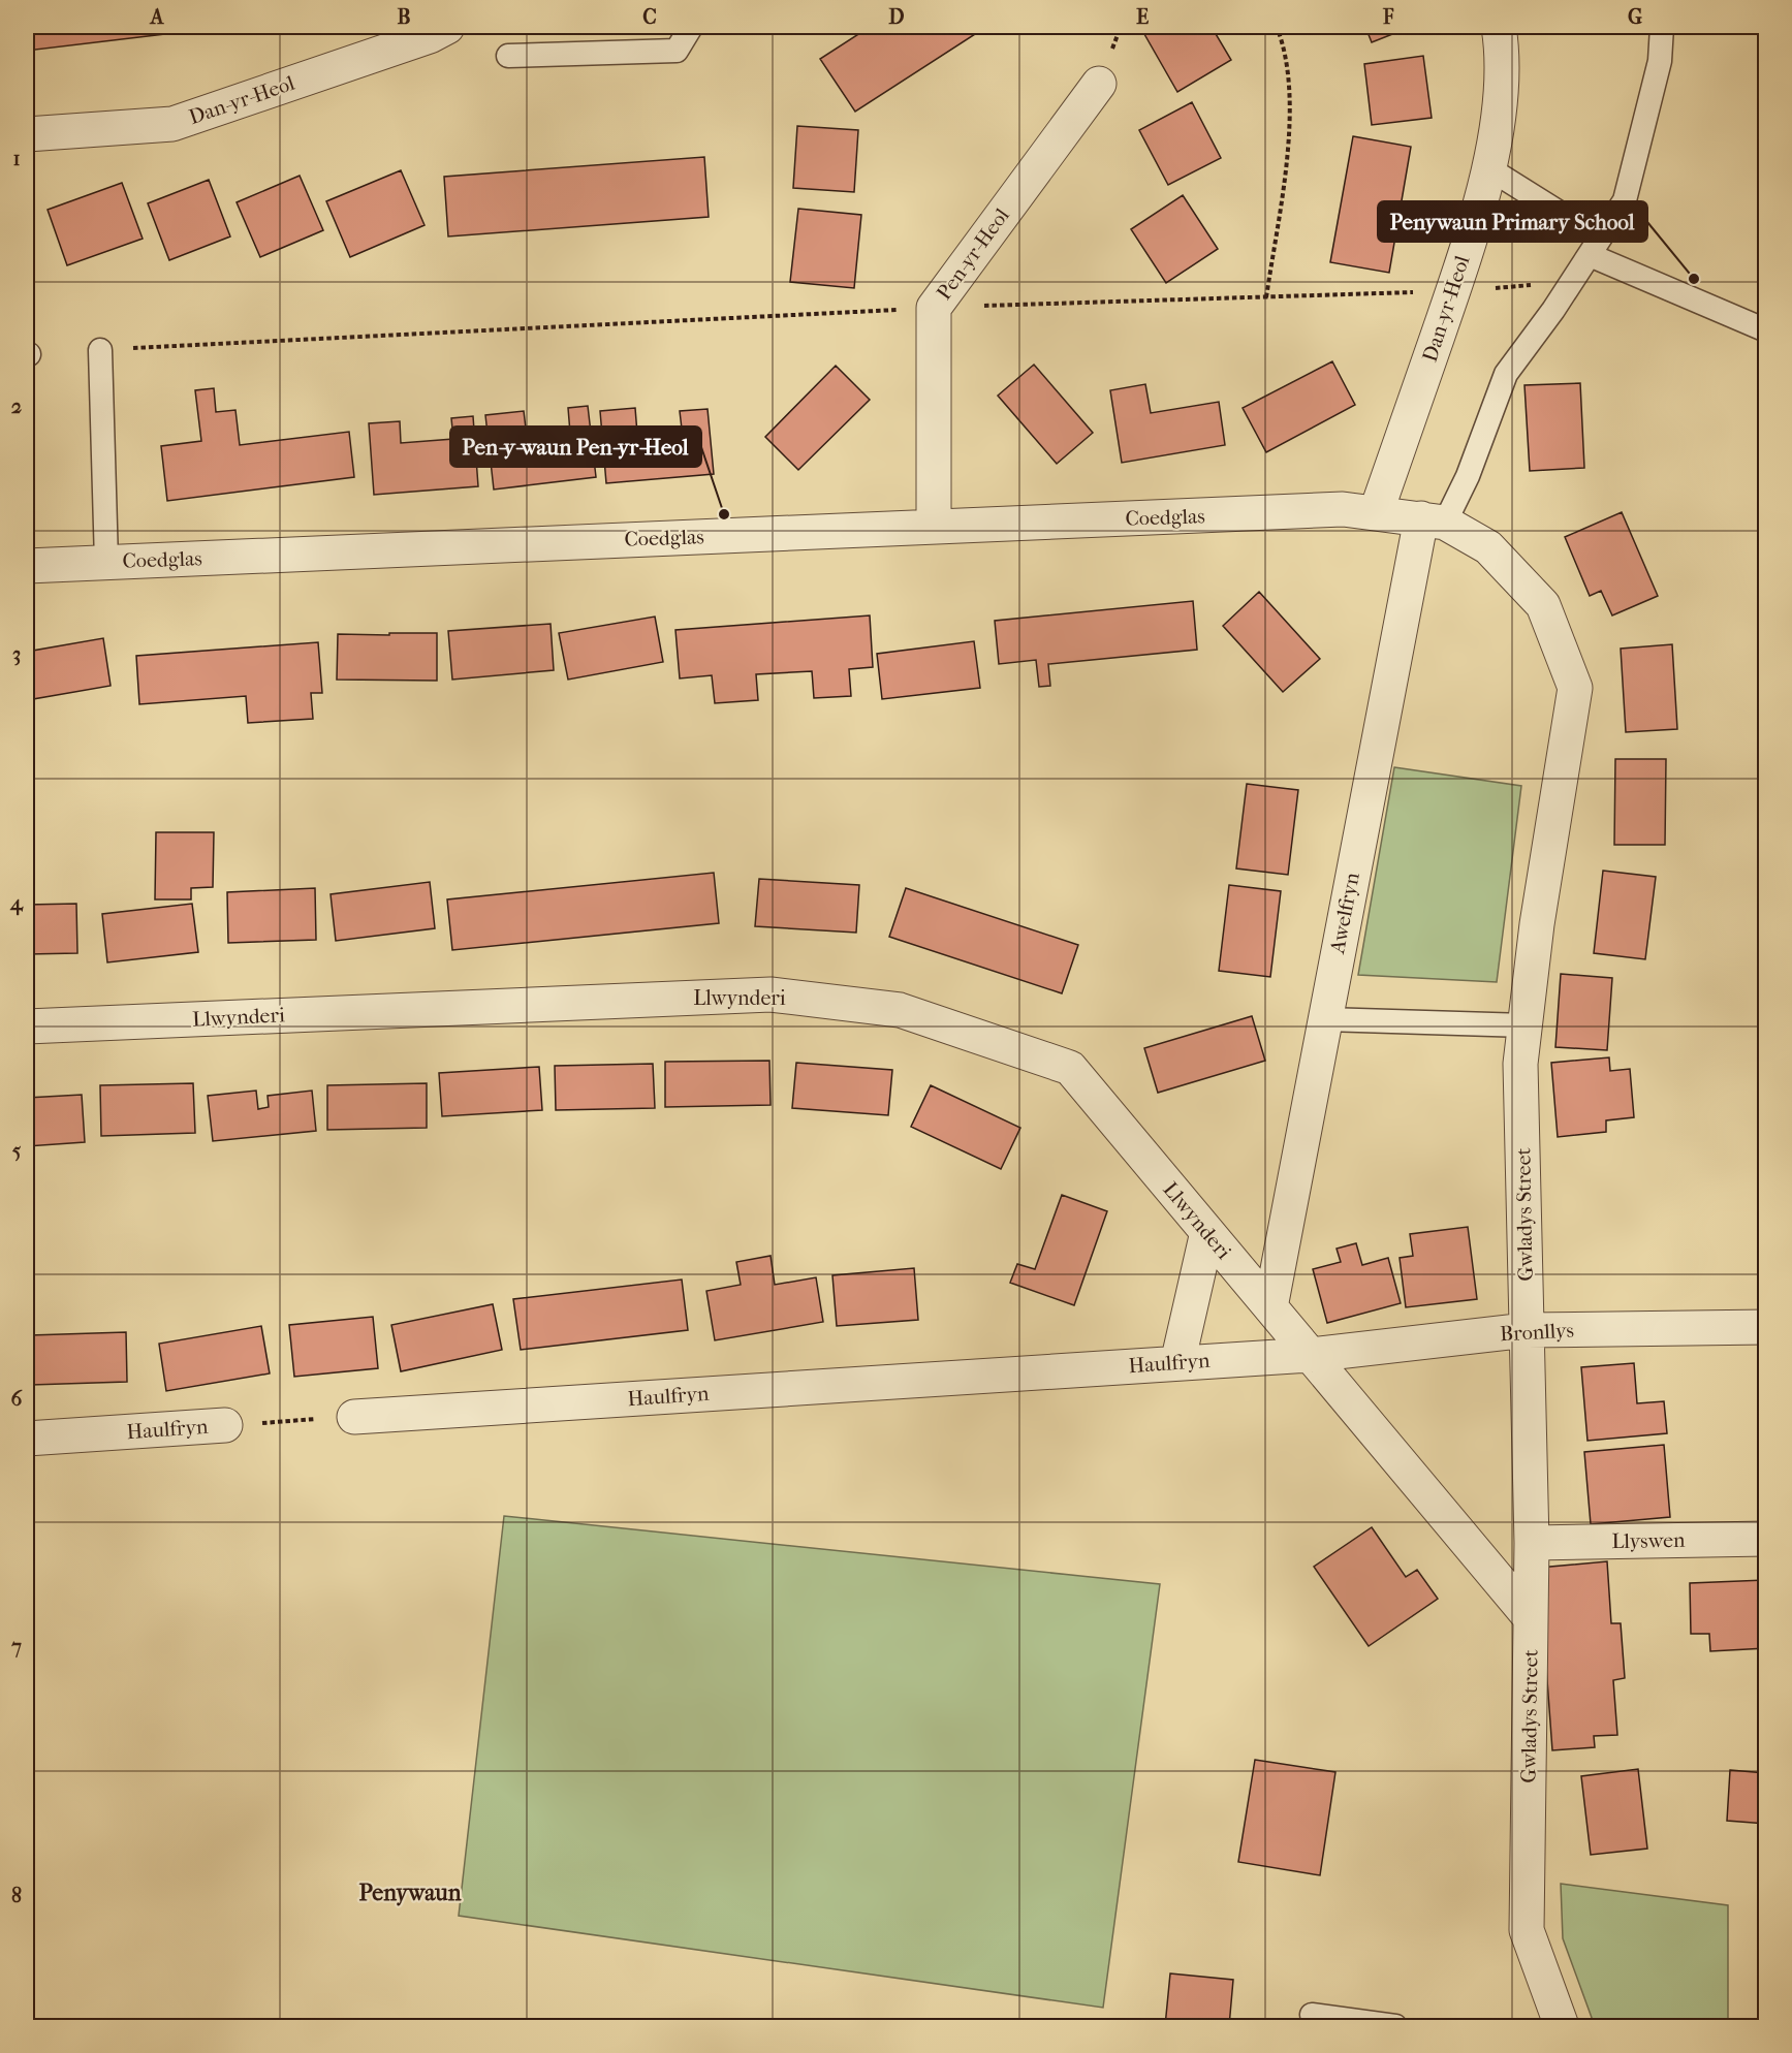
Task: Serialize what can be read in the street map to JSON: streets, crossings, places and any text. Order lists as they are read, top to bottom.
{
  "streets": {
    "street": [
      "Dan-yr-Heol",
      "Pen-yr-Heol",
      "Coedglas",
      "Awelfryn",
      "Llwynderi",
      "Gwladys Street",
      "Bronllys",
      "Haulfryn",
      "Llyswen"
    ]
  },
  "crossings": [
    ["Dan-yr-Heol", "Coedglas"],
    ["Dan-yr-Heol", "Gwladys Street"],
    ["Pen-yr-Heol", "Coedglas"],
    ["Coedglas", "Gwladys Street"],
    ["Awelfryn", "Llwynderi"],
    ["Awelfryn", "Gwladys Street"],
    ["Llwynderi", "Gwladys Street"],
    ["Llwynderi", "Bronllys"],
    ["Llwynderi", "Haulfryn"],
    ["Gwladys Street", "Bronllys"],
    ["Gwladys Street", "Llyswen"],
    ["Bronllys", "Haulfryn"]
  ],
  "districts": ["Penywaun"],
  "places": ["Penywaun Primary School", "Pen-y-waun Pen-yr-Heol"],
  "grid": {
    "columns": [
      "A",
      "B",
      "C",
      "D",
      "E",
      "F",
      "G"
    ],
    "rows": [
      "1",
      "2",
      "3",
      "4",
      "5",
      "6",
      "7",
      "8"
    ]
  }
}
